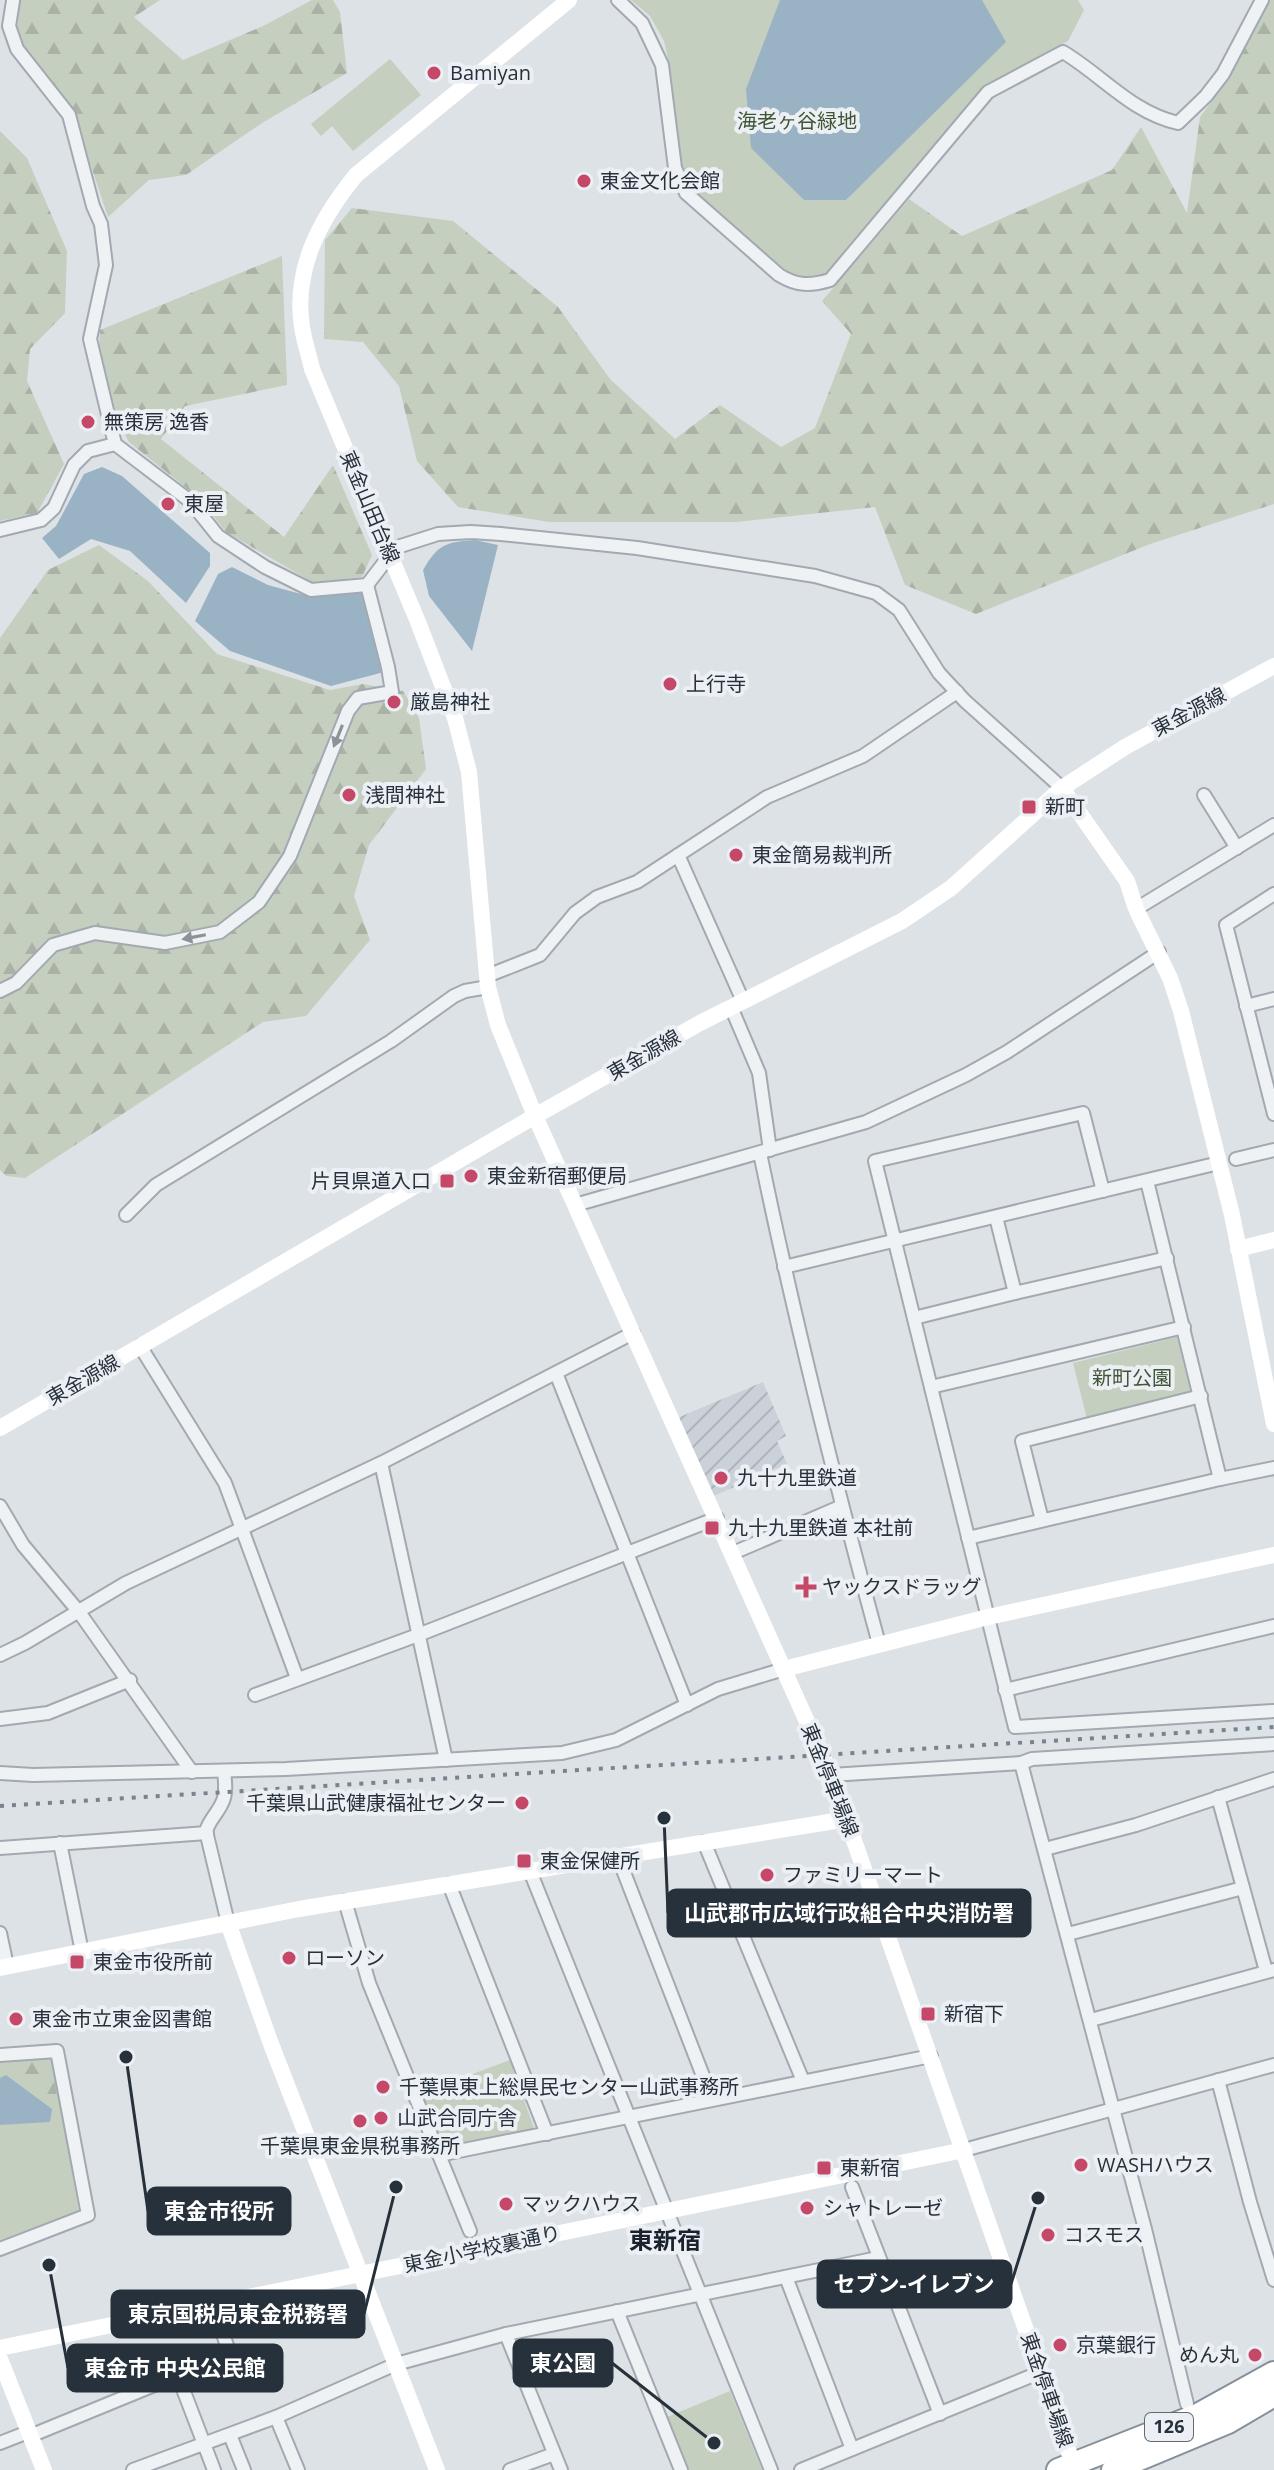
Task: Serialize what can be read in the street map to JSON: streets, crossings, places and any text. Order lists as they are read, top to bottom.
{
  "streets": {
    "highway": ["126"],
    "main road": [
      "東金山田台線",
      "東金源線",
      "東金停車場線",
      "東金小学校裏通り"
    ]
  },
  "crossings": [
    ["東金山田台線", "東金源線"],
    ["東金山田台線", "東金停車場線"],
    ["東金源線", "東金停車場線"],
    ["東金停車場線", "東金小学校裏通り"],
    ["東金停車場線", "126"]
  ],
  "districts": ["東新宿"],
  "parks": ["海老ヶ谷緑地", "新町公園"],
  "places": {
    "other": [
      "Bamiyan",
      "東金文化会館",
      "無策房 逸香",
      "東屋",
      "上行寺",
      "厳島神社",
      "浅間神社",
      "東金簡易裁判所",
      "東金新宿郵便局",
      "九十九里鉄道",
      "千葉県山武健康福祉センター",
      "山武郡市広域行政組合中央消防署",
      "ファミリーマート",
      "ローソン",
      "東金市立東金図書館",
      "東金市役所",
      "千葉県東上総県民センター山武事務所",
      "山武合同庁舎",
      "千葉県東金県税事務所",
      "WASHハウス",
      "東京国税局東金税務署",
      "セブン-イレブン",
      "マックハウス",
      "シャトレーゼ",
      "コスモス",
      "東金市 中央公民館",
      "京葉銀行",
      "めん丸",
      "東公園"
    ],
    "transit": [
      "新町",
      "片貝県道入口",
      "九十九里鉄道 本社前",
      "東金保健所",
      "東金市役所前",
      "新宿下",
      "東新宿"
    ],
    "health": ["ヤックスドラッグ"]
  }
}
